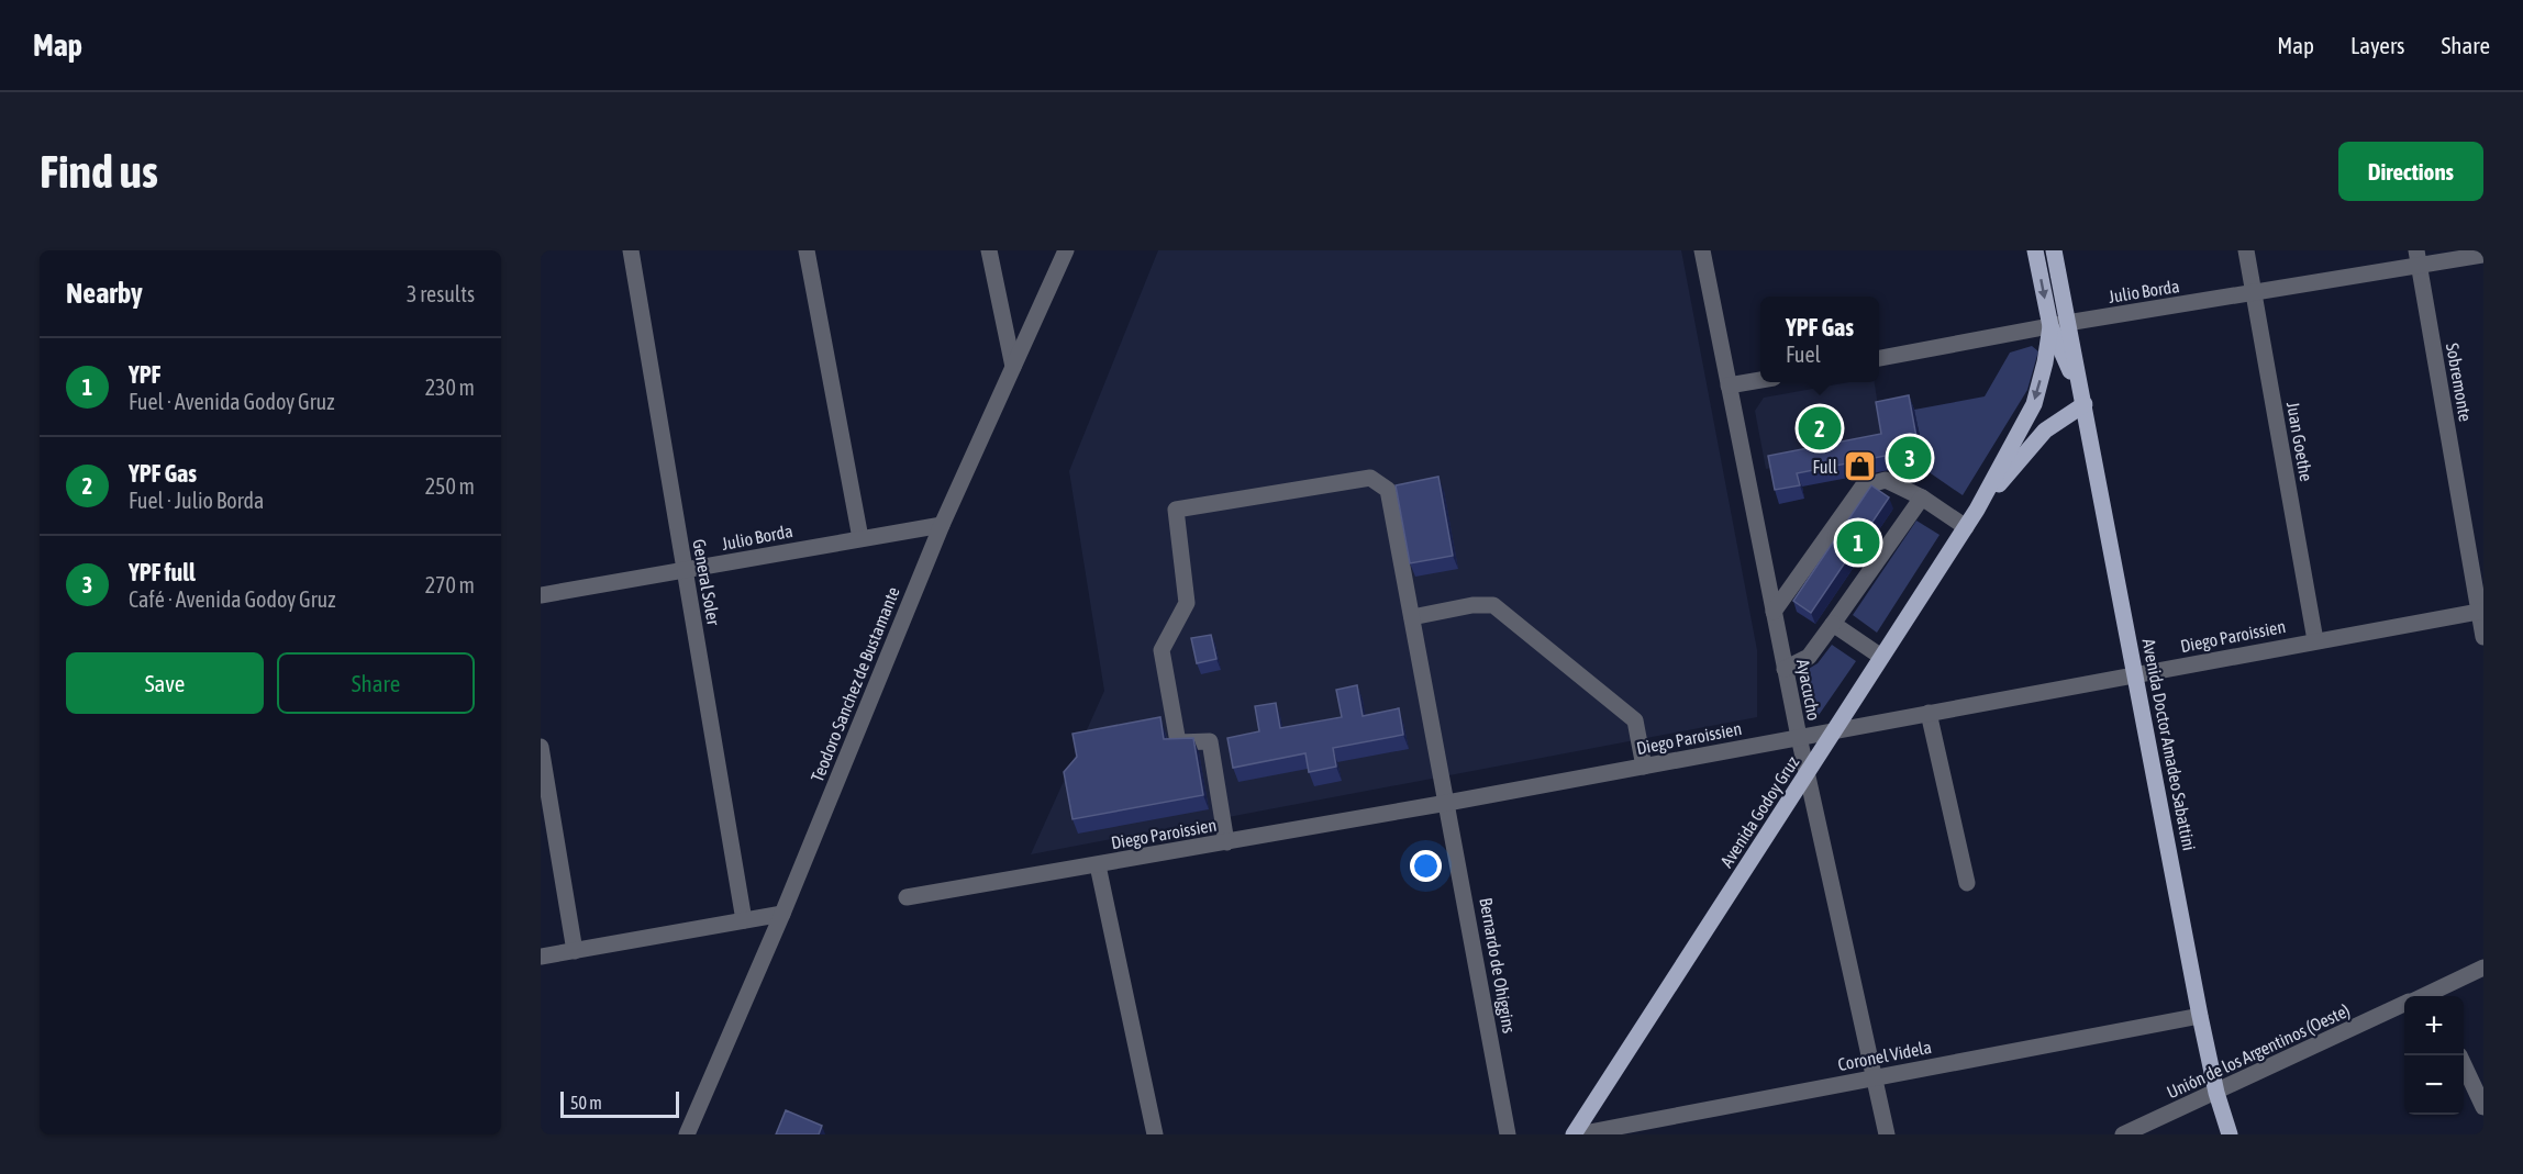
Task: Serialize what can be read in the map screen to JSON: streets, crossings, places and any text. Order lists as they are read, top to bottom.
{
  "streets": {
    "main road": ["Avenida Doctor Amadeo Sabattini", "Avenida Godoy Gruz"],
    "street": [
      "Julio Borda",
      "Sobremonte",
      "Juan Goethe",
      "General Soler",
      "Diego Paroissien",
      "Teodoro Sanchez de Bustamante",
      "Ayacucho",
      "Bernardo de Ohiggins",
      "Unión de los Argentinos (Oeste)",
      "Coronel Videla"
    ]
  },
  "crossings": [
    ["Julio Borda", "Sobremonte"],
    ["Julio Borda", "Juan Goethe"],
    ["Julio Borda", "General Soler"],
    ["Julio Borda", "Teodoro Sanchez de Bustamante"],
    ["Julio Borda", "Avenida Doctor Amadeo Sabattini"],
    ["Julio Borda", "Avenida Godoy Gruz"],
    ["Sobremonte", "Diego Paroissien"],
    ["Juan Goethe", "Diego Paroissien"],
    ["Diego Paroissien", "Ayacucho"],
    ["Diego Paroissien", "Avenida Doctor Amadeo Sabattini"],
    ["Diego Paroissien", "Avenida Godoy Gruz"],
    ["Diego Paroissien", "Bernardo de Ohiggins"],
    ["Ayacucho", "Avenida Godoy Gruz"],
    ["Ayacucho", "Coronel Videla"],
    ["Avenida Doctor Amadeo Sabattini", "Avenida Godoy Gruz"],
    ["Avenida Doctor Amadeo Sabattini", "Unión de los Argentinos (Oeste)"],
    ["Avenida Doctor Amadeo Sabattini", "Coronel Videla"],
    ["Avenida Godoy Gruz", "Coronel Videla"]
  ],
  "places": {
    "shop": ["Full"]
  },
  "scale_bar": "50 m",
  "page": {
    "header": "Map",
    "nav": ["Map", "Layers", "Share"],
    "buttons": [
      "Directions",
      ["Save", "Share"]
    ],
    "title": "Find us",
    "heading": ["Nearby", "3 results"],
    "popup": ["YPF Gas", "Fuel"],
    "list": [
      {
        "mark": "1",
        "name": "YPF",
        "note": "Fuel · Avenida Godoy Gruz",
        "value": "230 m"
      },
      {
        "mark": "2",
        "name": "YPF Gas",
        "note": "Fuel · Julio Borda",
        "value": "250 m"
      },
      {
        "mark": "3",
        "name": "YPF full",
        "note": "Café · Avenida Godoy Gruz",
        "value": "270 m"
      }
    ],
    "pins": ["2", "3", "1"],
    "map_buttons": ["+", "−"],
    "scale": "50 m"
  }
}
